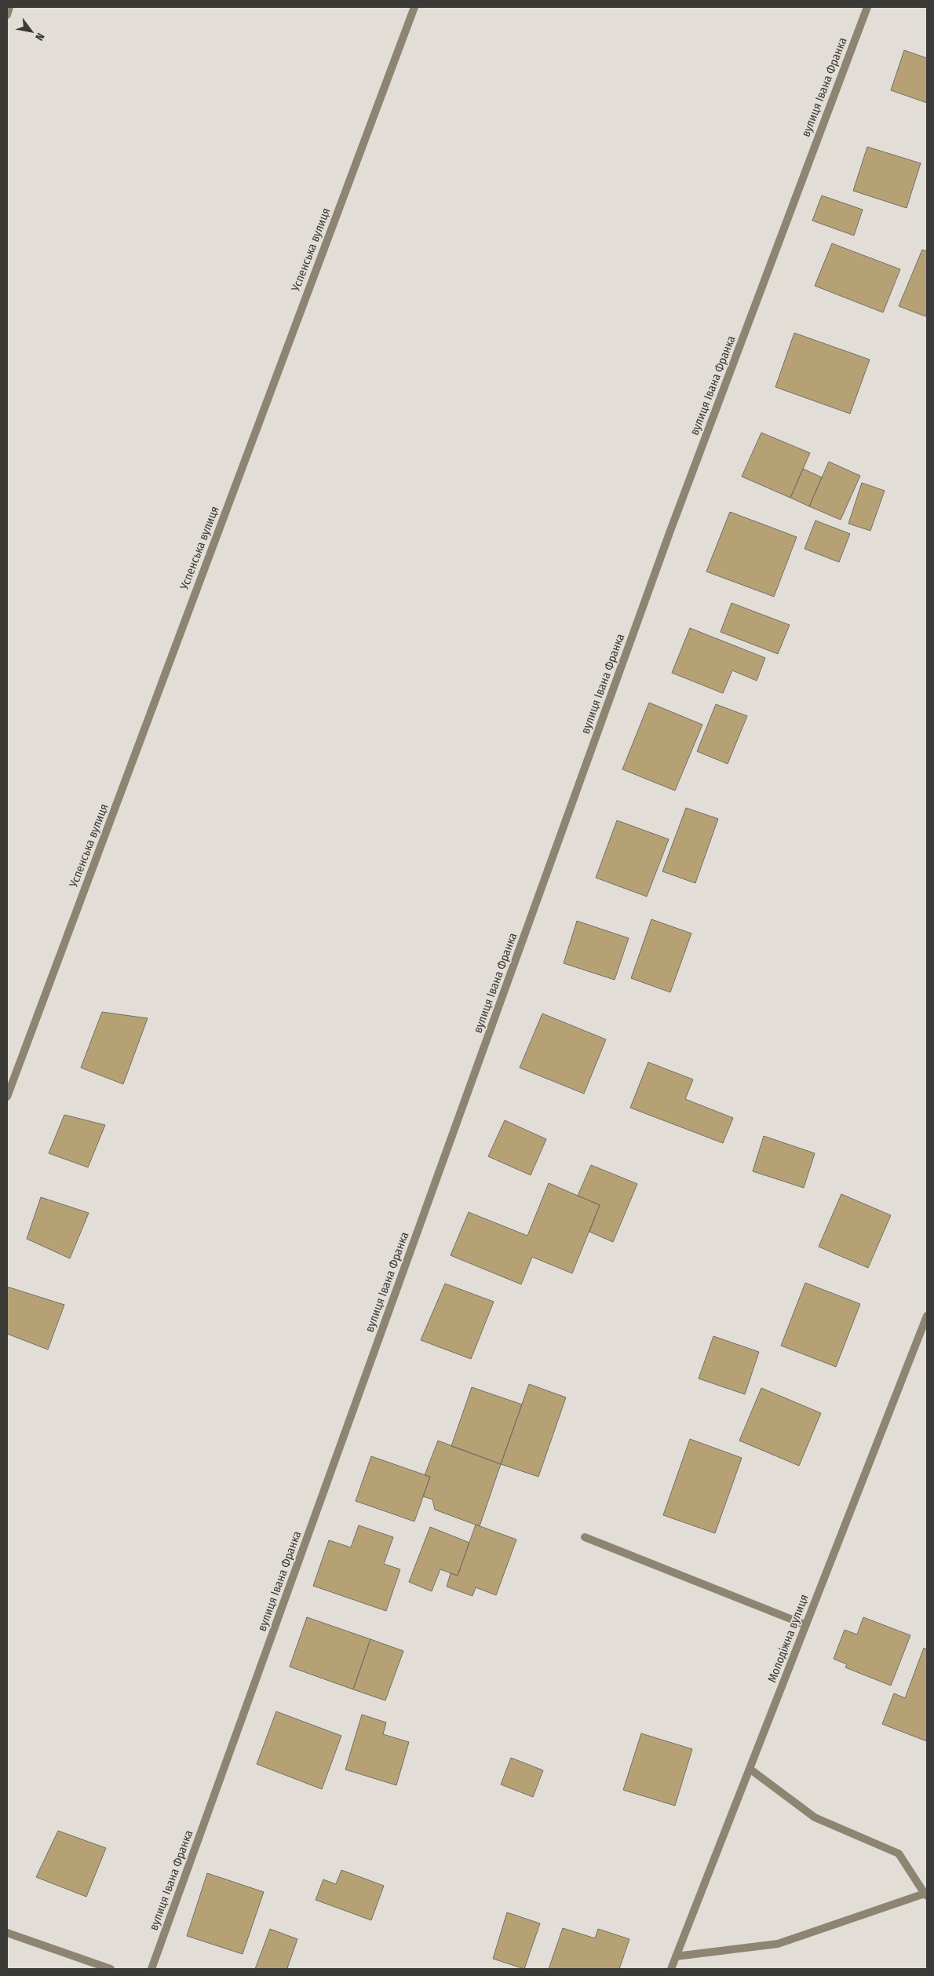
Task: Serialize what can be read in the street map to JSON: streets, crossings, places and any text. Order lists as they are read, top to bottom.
{
  "streets": {
    "street": ["вулиця Івана Франка", "Успенська вулиця", "Молодіжна вулиця"]
  },
  "north": "bottom right"
}
